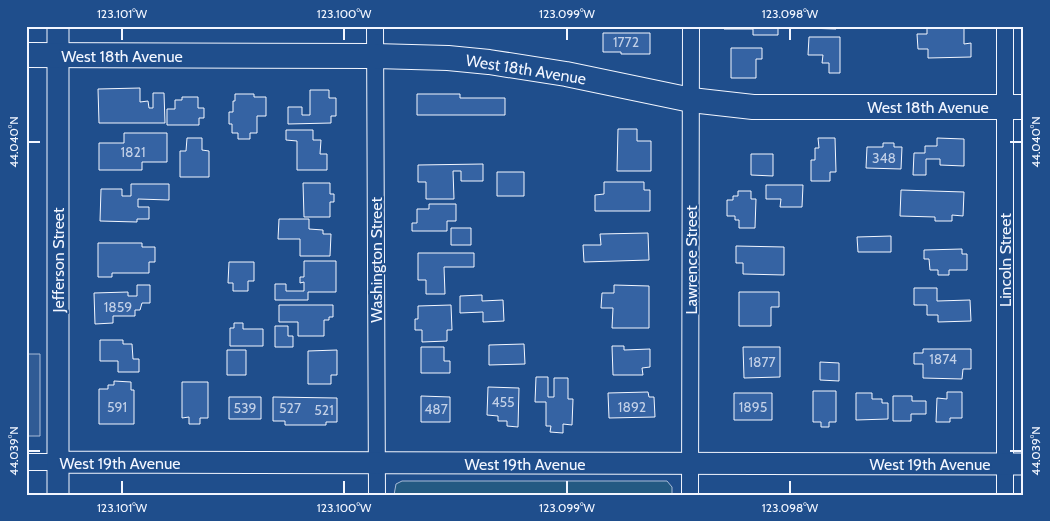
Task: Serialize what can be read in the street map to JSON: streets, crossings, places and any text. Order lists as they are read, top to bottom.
{
  "streets": {
    "main road": ["West 18th Avenue"],
    "street": [
      "Jefferson Street",
      "Washington Street",
      "Lawrence Street",
      "Lincoln Street",
      "West 19th Avenue"
    ]
  },
  "crossings": [
    ["West 18th Avenue", "Jefferson Street"],
    ["West 18th Avenue", "Washington Street"],
    ["West 18th Avenue", "Lawrence Street"],
    ["West 18th Avenue", "Lincoln Street"],
    ["Jefferson Street", "West 19th Avenue"],
    ["Washington Street", "West 19th Avenue"],
    ["Lawrence Street", "West 19th Avenue"],
    ["Lincoln Street", "West 19th Avenue"]
  ],
  "house_numbers": [
    "1772",
    "1821",
    "348",
    "1859",
    "1874",
    "1877",
    "455",
    "591",
    "1892",
    "1895",
    "539",
    "527",
    "487",
    "521"
  ],
  "coordinates": [
    "123.101°W",
    "123.100°W",
    "123.099°W",
    "123.098°W",
    "44.040°N",
    "44.039°N"
  ]
}
